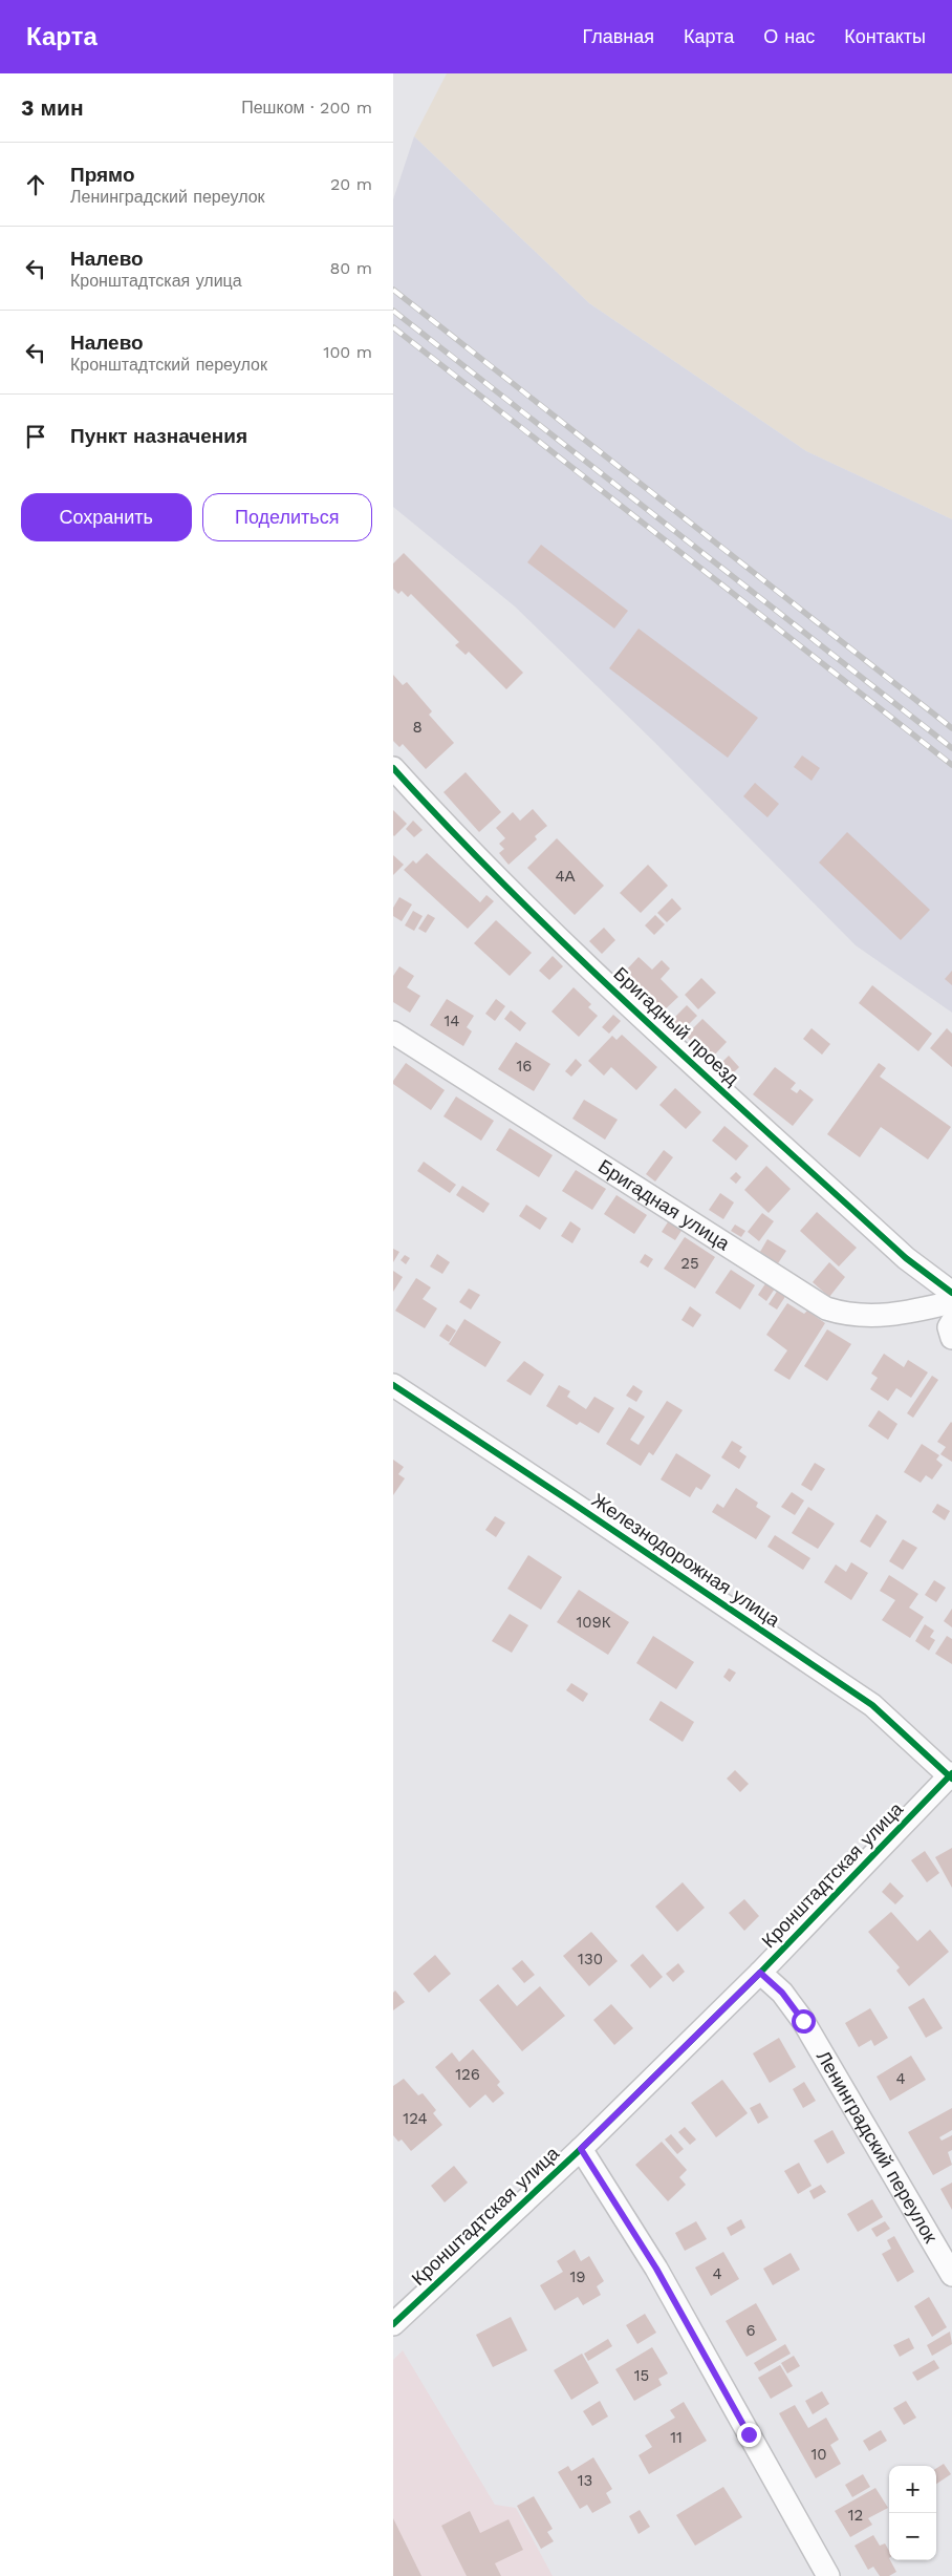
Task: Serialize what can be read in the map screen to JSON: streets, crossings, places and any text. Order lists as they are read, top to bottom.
{
  "streets": {
    "street": [
      "Бригадный проезд",
      "Бригадная улица",
      "Железнодорожная улица",
      "Кронштадтская улица",
      "Ленинградский переулок"
    ]
  },
  "crossings": [
    ["Железнодорожная улица", "Кронштадтская улица"],
    ["Кронштадтская улица", "Ленинградский переулок"]
  ],
  "house_numbers": [
    "8",
    "4А",
    "14",
    "16",
    "25",
    "109К",
    "130",
    "126",
    "4",
    "124",
    "4",
    "19",
    "6",
    "15",
    "11",
    "10",
    "13",
    "12"
  ],
  "page": {
    "header": "Карта",
    "nav": [
      "Главная",
      "Карта",
      "О нас",
      "Контакты"
    ],
    "heading": ["3 мин", "Пешком · 200 m"],
    "list": [
      ["Прямо", "Ленинградский переулок", "20 m"],
      ["Налево", "Кронштадтская улица", "80 m"],
      ["Налево", "Кронштадтский переулок", "100 m"],
      "Пункт назначения"
    ],
    "buttons": ["Сохранить", "Поделиться"],
    "map_buttons": ["+", "−"]
  }
}
